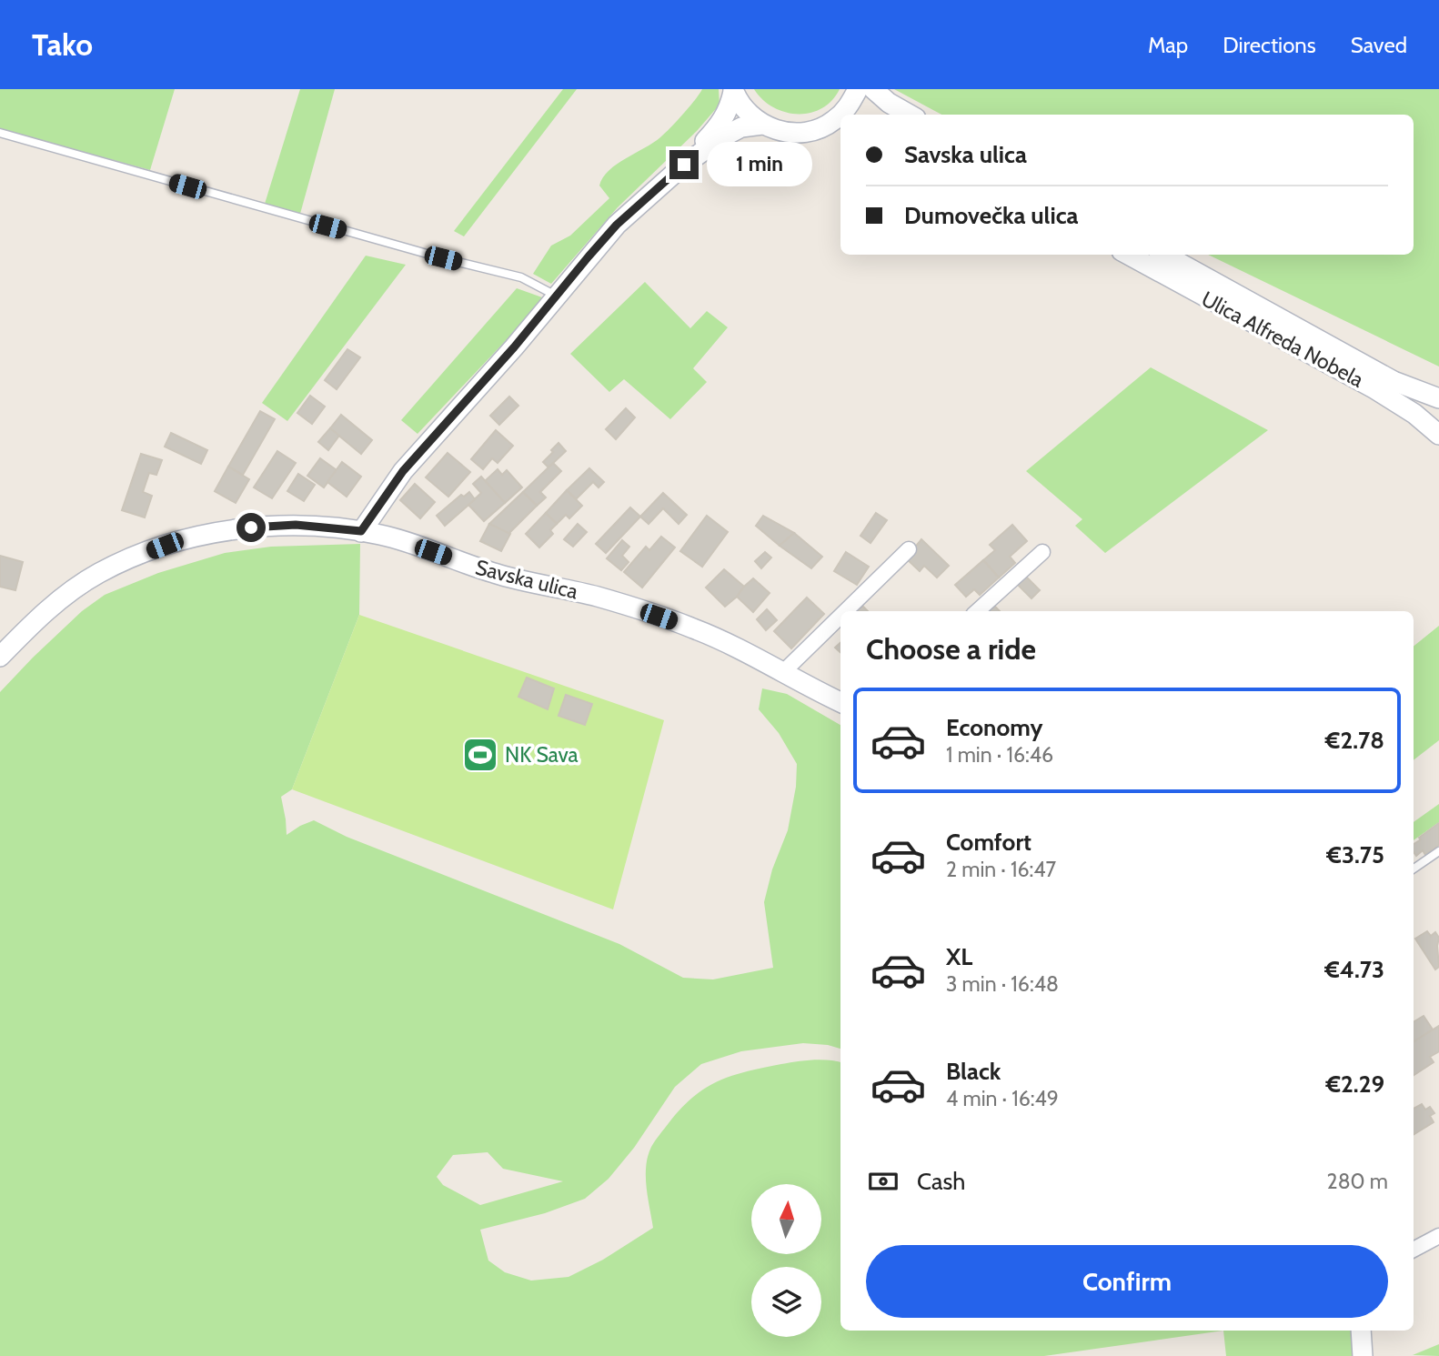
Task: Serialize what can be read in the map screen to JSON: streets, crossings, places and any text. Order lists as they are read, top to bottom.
{
  "streets": {
    "street": ["Ulica Alfreda Nobela", "Savska ulica"]
  },
  "places": {
    "sports": ["NK Sava"]
  },
  "north": "top",
  "page": {
    "header": "Tako",
    "nav": ["Map", "Directions", "Saved"],
    "banner": ["Savska ulica", "Dumovečka ulica"],
    "bubble": "1 min",
    "heading": "Choose a ride",
    "list": [
      {
        "name": "Economy",
        "note": "1 min · 16:46",
        "value": "€2.78"
      },
      {
        "name": "Comfort",
        "note": "2 min · 16:47",
        "value": "€3.75"
      },
      {
        "name": "XL",
        "note": "3 min · 16:48",
        "value": "€4.73"
      },
      {
        "name": "Black",
        "note": "4 min · 16:49",
        "value": "€2.29"
      }
    ],
    "pay": ["Cash", "280 m"],
    "buttons": "Confirm"
  }
}
